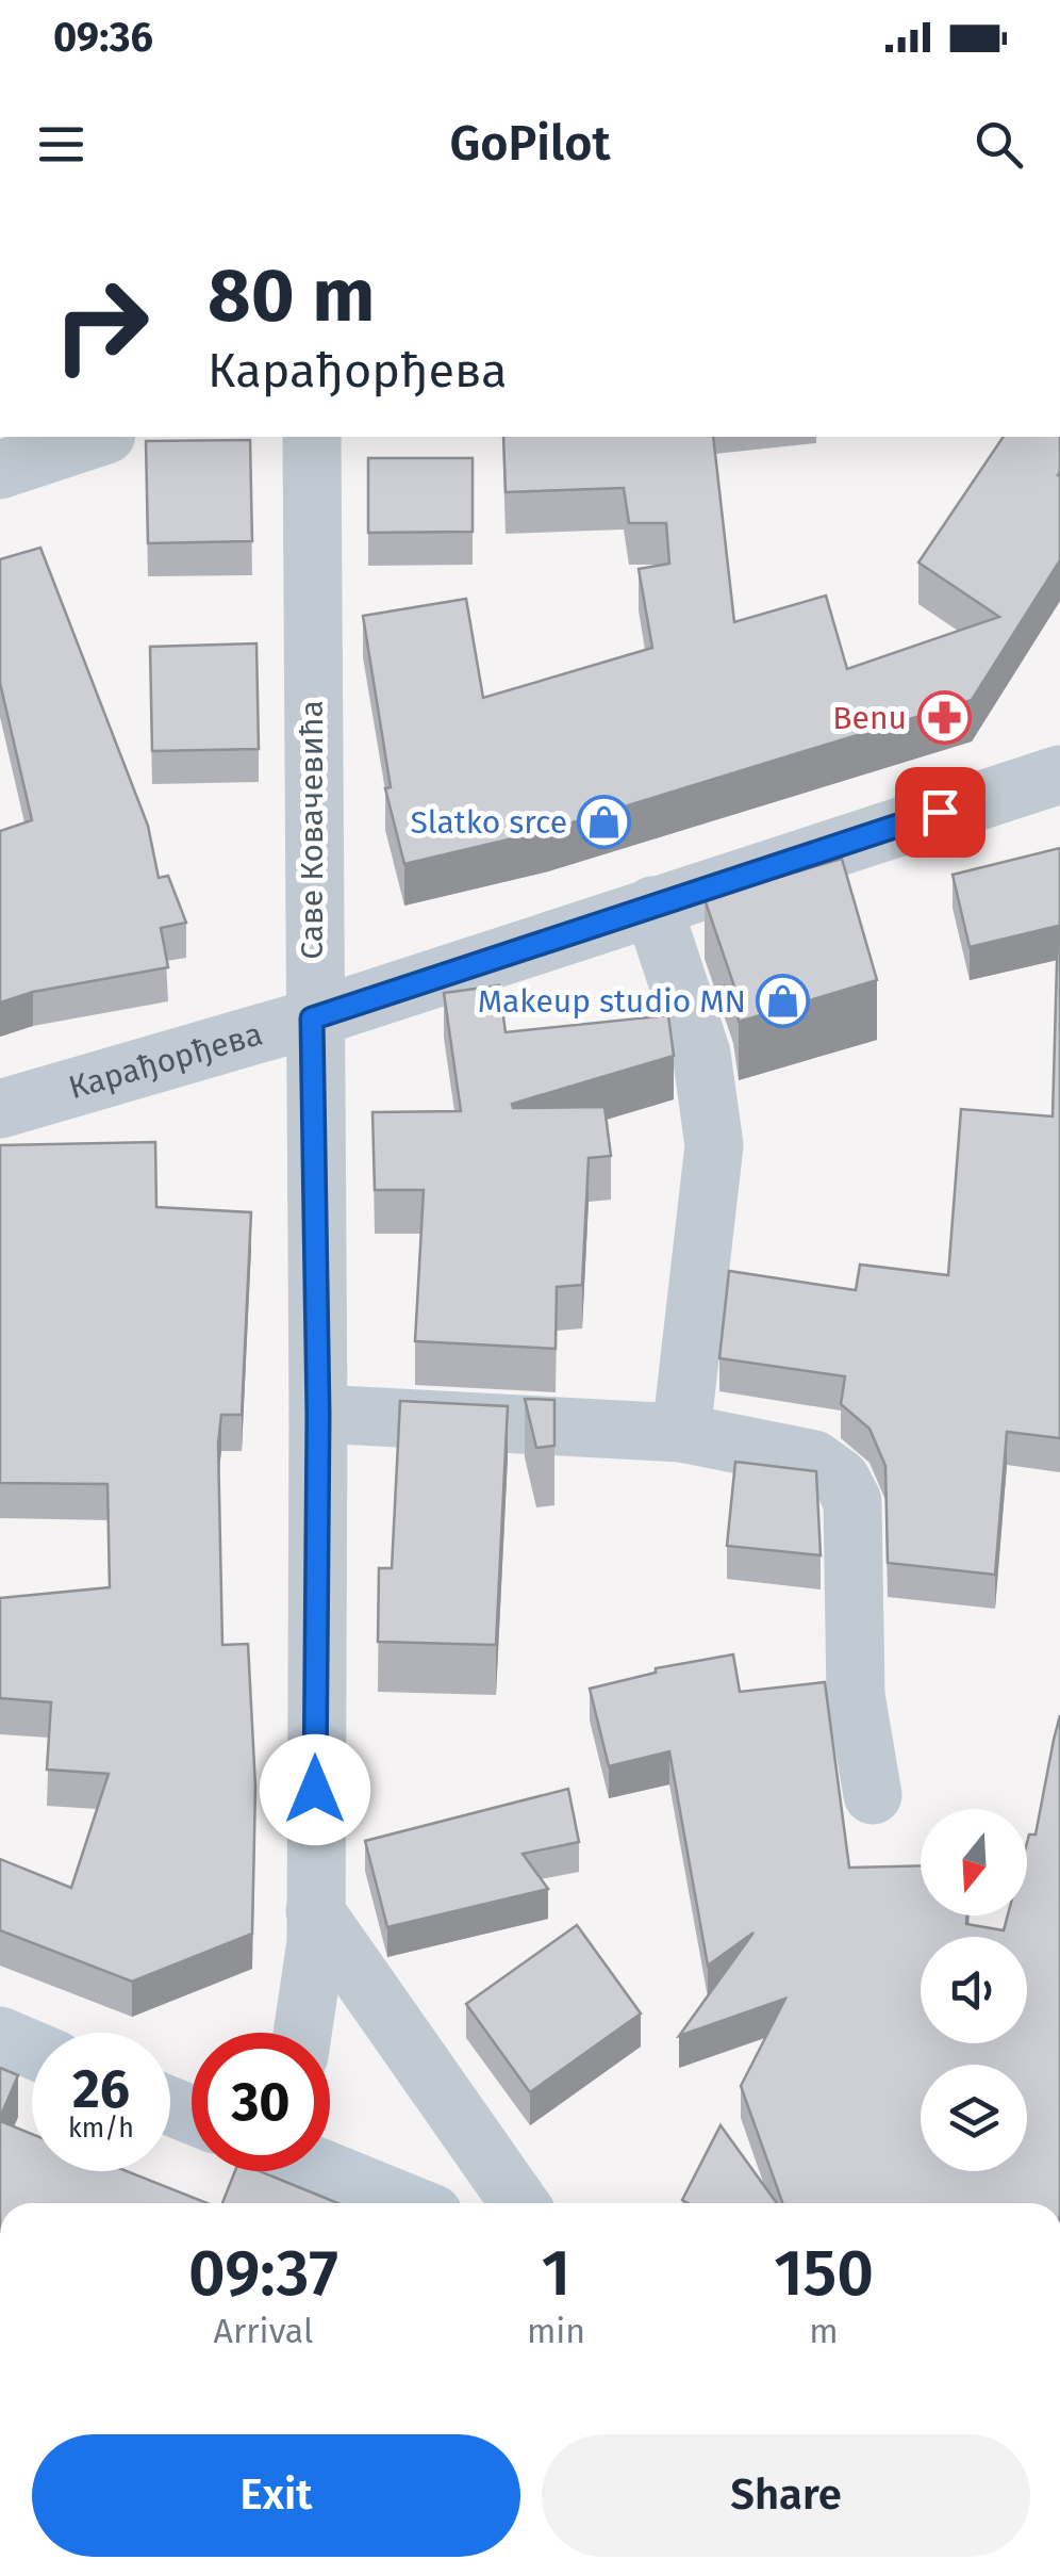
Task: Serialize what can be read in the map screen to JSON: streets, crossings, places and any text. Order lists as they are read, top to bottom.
{
  "streets": {
    "street": ["Саве Ковачевића", "Карађорђева"]
  },
  "crossings": [
    ["Саве Ковачевића", "Карађорђева"]
  ],
  "places": {
    "pharmacy": ["Benu"],
    "shop": ["Slatko srce", "Makeup studio MN"]
  },
  "north": "bottom",
  "page": {
    "status": "09:36",
    "header": "GoPilot",
    "turn": ["80 m", "Карађорђева"],
    "speed": "26 km/h",
    "limit": "30",
    "eta": [
      "09:37",
      "Arrival",
      "1",
      "min",
      "150",
      "m"
    ],
    "buttons": ["Exit", "Share"]
  }
}
